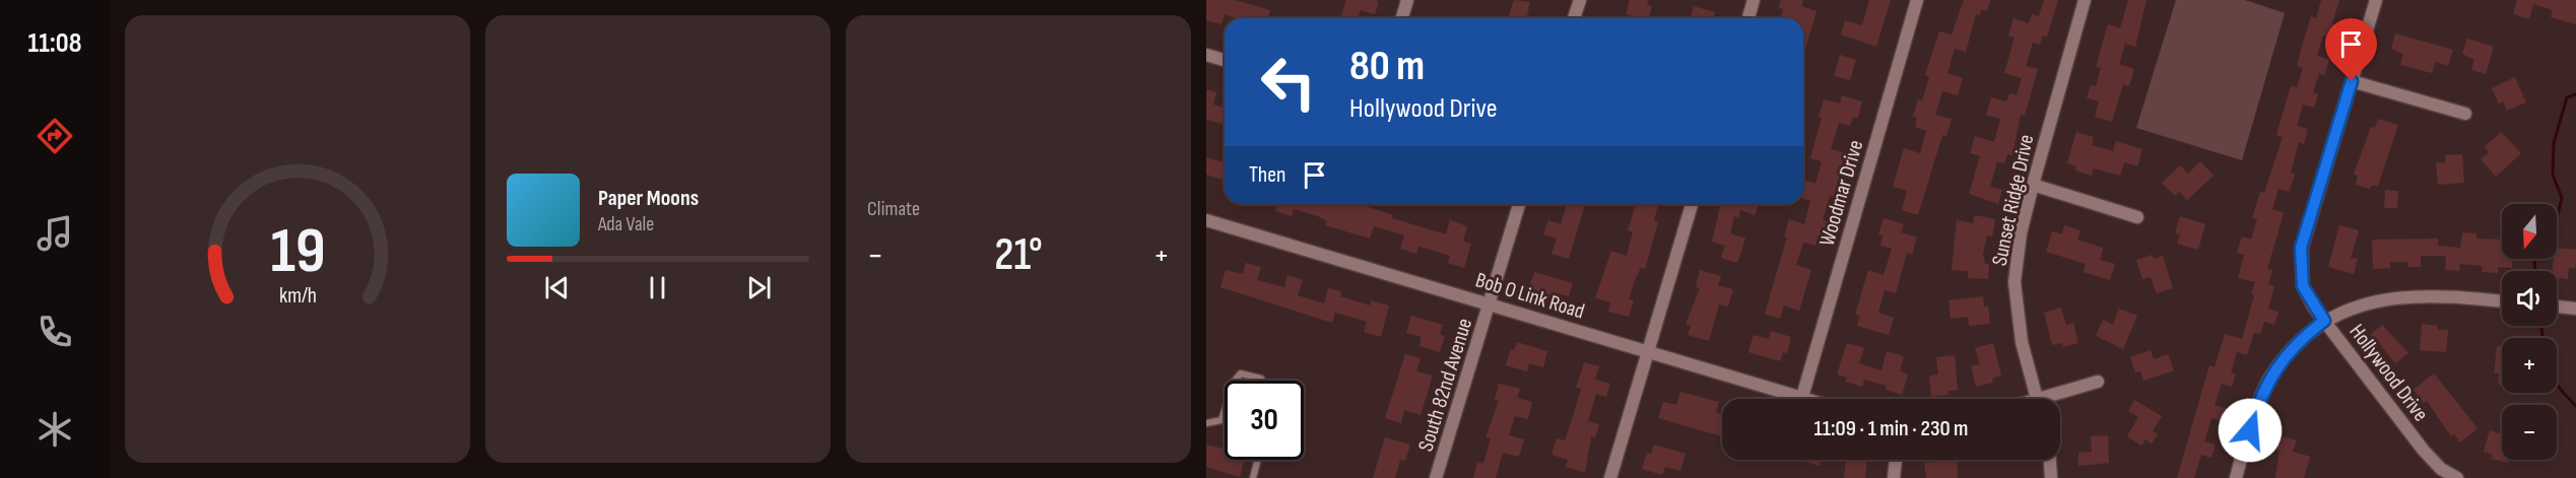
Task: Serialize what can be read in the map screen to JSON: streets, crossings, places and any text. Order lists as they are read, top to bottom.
{
  "streets": {
    "street": [
      "Woodmar Drive",
      "Sunset Ridge Drive",
      "Bob O Link Road",
      "Hollywood Drive",
      "South 82nd Avenue"
    ]
  },
  "crossings": [
    ["Woodmar Drive", "Bob O Link Road"],
    ["Bob O Link Road", "South 82nd Avenue"]
  ],
  "north": "bottom",
  "page": {
    "tabs": "11:08",
    "tile": "Climate",
    "turn": ["80 m", "Hollywood Drive"],
    "then": "Then",
    "song": ["Paper Moons", "Ada Vale"],
    "map_buttons": ["+", "−"],
    "heat": ["−", "21°", "+"],
    "limit": "30",
    "trip": "11:09 · 1 min · 230 m",
    "gauge": ["19", "km/h"]
  }
}
